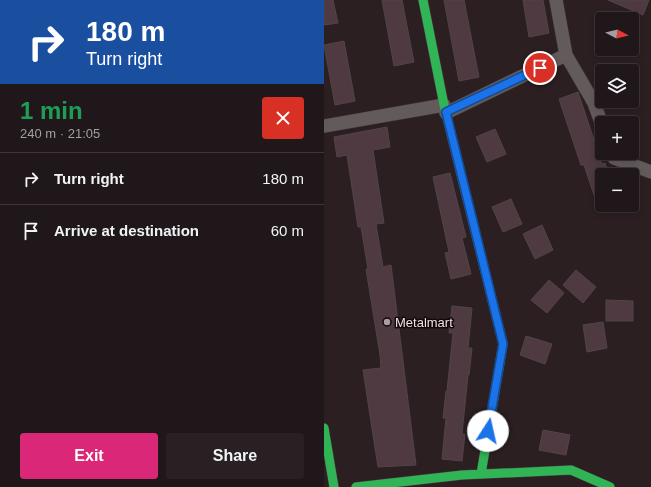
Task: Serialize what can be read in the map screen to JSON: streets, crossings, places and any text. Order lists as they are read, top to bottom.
{
  "places": ["Metalmart"],
  "north": "right",
  "page": {
    "turn": ["180 m", "Turn right"],
    "map_buttons": ["+", "−"],
    "heading": ["1 min", "240 m · 21:05"],
    "list": [
      {
        "name": "Turn right",
        "value": "180 m"
      },
      {
        "name": "Arrive at destination",
        "value": "60 m"
      }
    ],
    "buttons": ["Exit", "Share"]
  }
}
